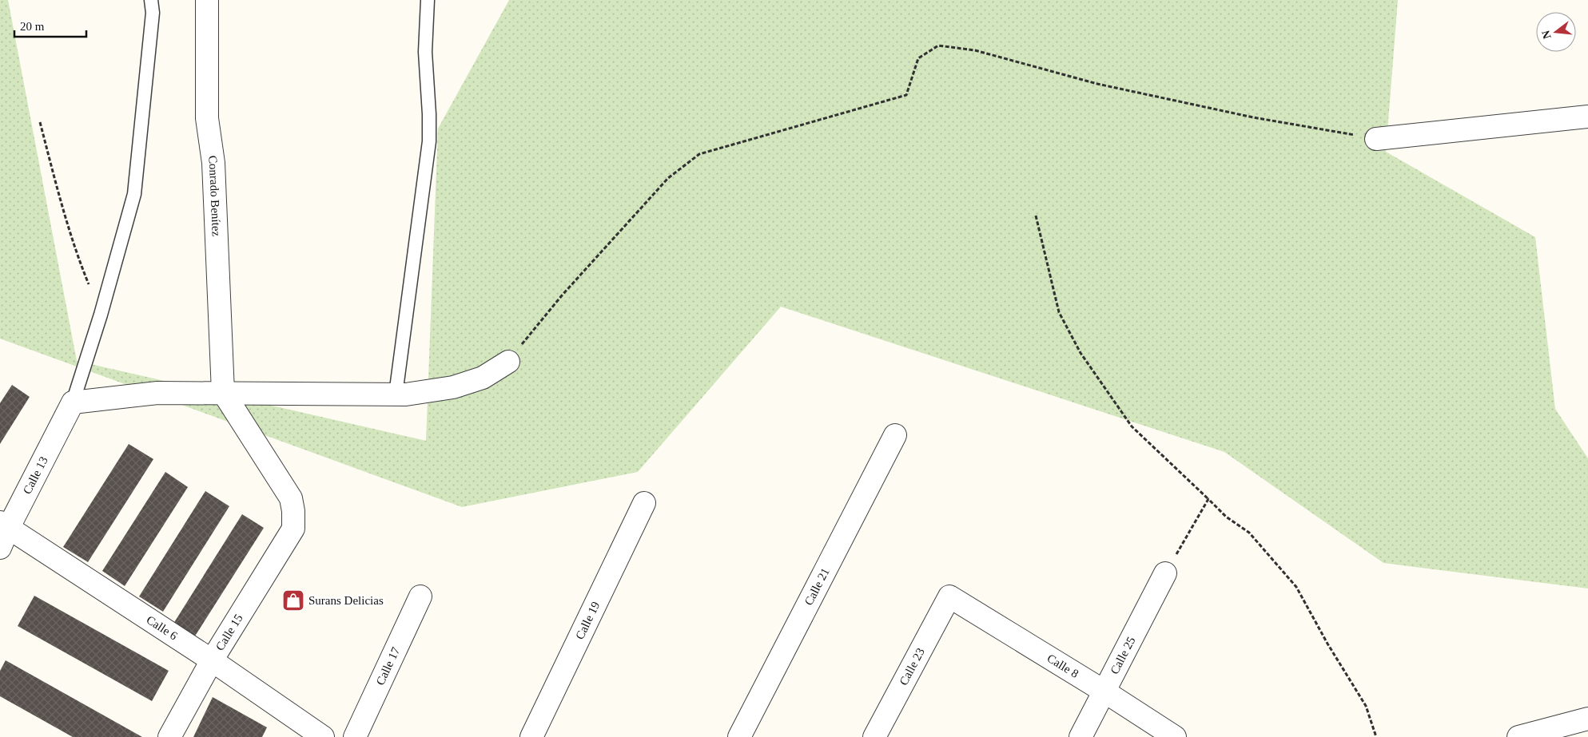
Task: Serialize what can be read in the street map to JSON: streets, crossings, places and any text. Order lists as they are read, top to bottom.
{
  "streets": {
    "street": [
      "Conrado Benítez",
      "Calle 13",
      "Calle 21",
      "Calle 19",
      "Calle 6",
      "Calle 15",
      "Calle 25",
      "Calle 8",
      "Calle 17",
      "Calle 23"
    ]
  },
  "crossings": [
    ["Conrado Benítez", "Calle 15"],
    ["Calle 13", "Calle 6"],
    ["Calle 6", "Calle 15"],
    ["Calle 25", "Calle 8"],
    ["Calle 8", "Calle 23"]
  ],
  "places": {
    "shop": ["Surans Delicias"]
  },
  "scale_bar": "20 m",
  "north": "left"
}
